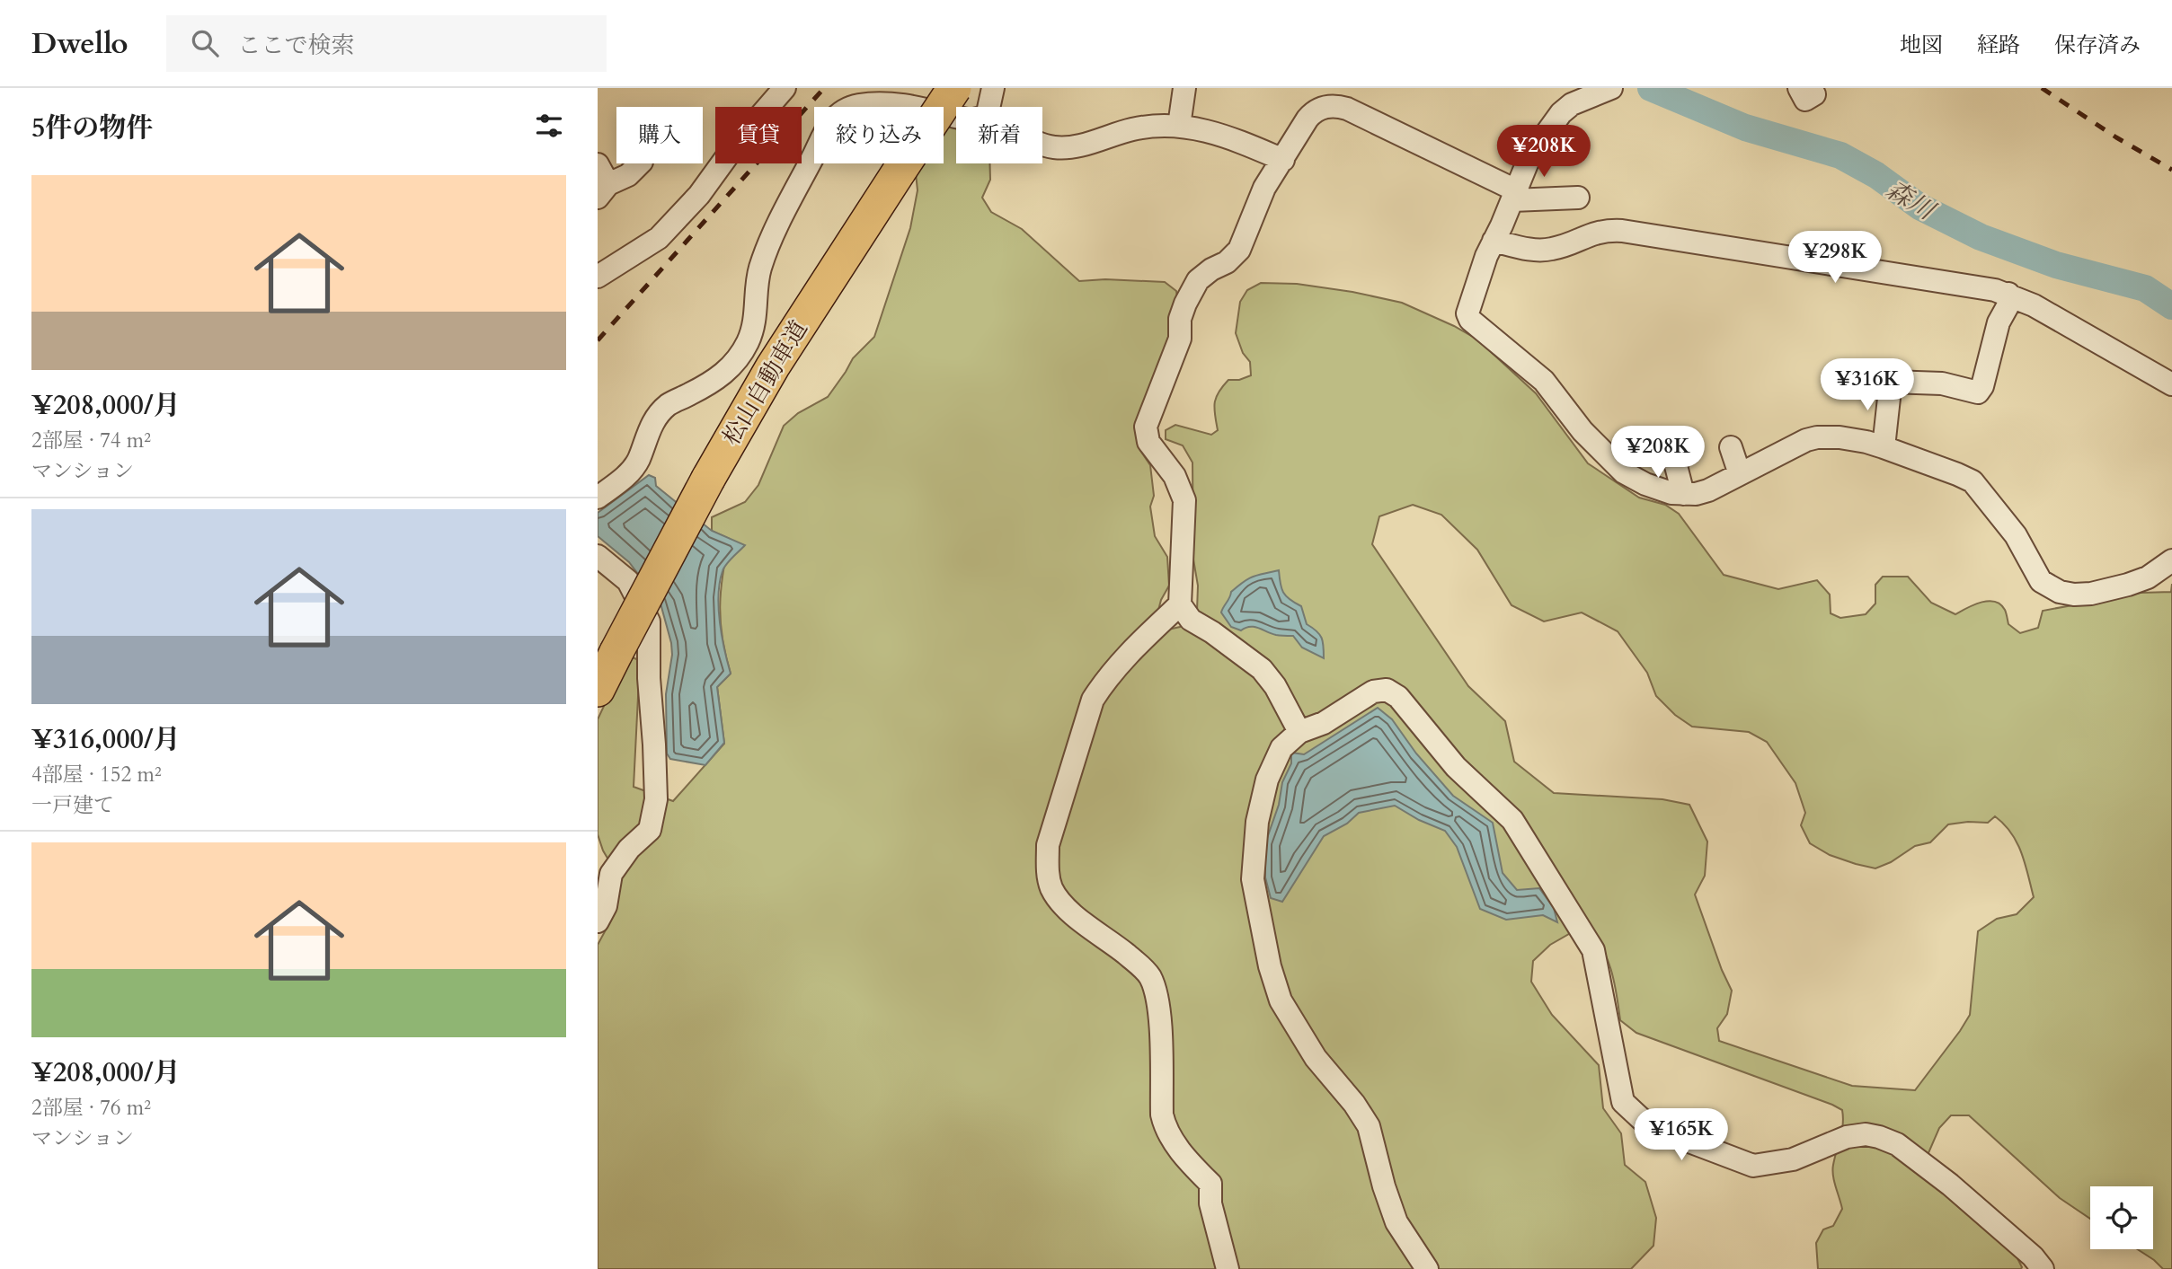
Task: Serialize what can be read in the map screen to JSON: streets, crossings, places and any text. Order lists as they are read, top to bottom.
{
  "streets": {
    "highway": ["松山自動車道"]
  },
  "water": ["森川"],
  "page": {
    "header": "Dwello",
    "search": "ここで検索",
    "nav": ["地図", "経路", "保存済み"],
    "heading": "5件の物件",
    "chip": [
      "購入",
      "賃貸",
      "絞り込み",
      "新着"
    ],
    "price": [
      "¥208K",
      "¥298K",
      "¥316K",
      "¥208K",
      "¥165K"
    ],
    "list": [
      {
        "name": "¥208,000/月",
        "note": "2部屋 · 74 m² · マンション"
      },
      {
        "name": "¥316,000/月",
        "note": "4部屋 · 152 m² · 一戸建て"
      },
      {
        "name": "¥208,000/月",
        "note": "2部屋 · 76 m² · マンション"
      }
    ]
  }
}
